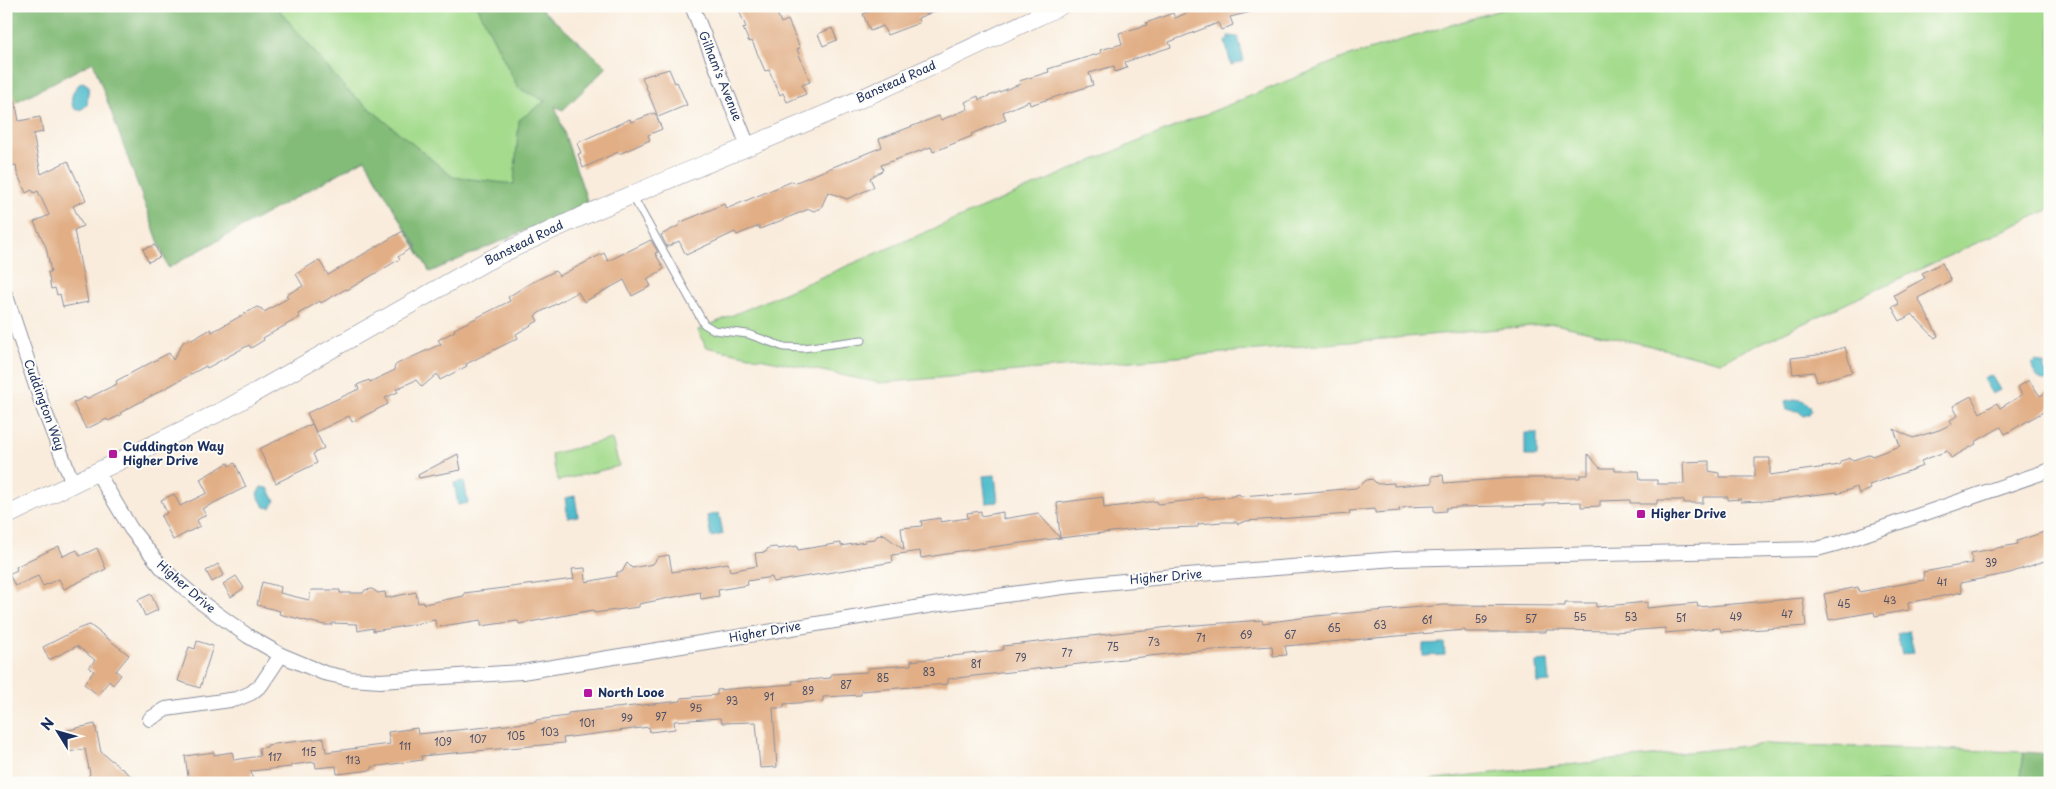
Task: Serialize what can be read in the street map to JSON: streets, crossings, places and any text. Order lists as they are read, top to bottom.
{
  "streets": {
    "street": [
      "Gilham's Avenue",
      "Banstead Road",
      "Cuddington Way",
      "Higher Drive"
    ]
  },
  "crossings": [
    ["Gilham's Avenue", "Banstead Road"],
    ["Banstead Road", "Cuddington Way"],
    ["Banstead Road", "Higher Drive"]
  ],
  "places": {
    "transit": ["Cuddington Way Higher Drive", "Higher Drive", "North Looe"]
  },
  "house_numbers": [
    "39",
    "41",
    "43",
    "45",
    "47",
    "55",
    "53",
    "49",
    "51",
    "59",
    "57",
    "61",
    "63",
    "65",
    "69",
    "67",
    "71",
    "73",
    "75",
    "77",
    "79",
    "81",
    "83",
    "85",
    "87",
    "89",
    "91",
    "93",
    "95",
    "97",
    "99",
    "101",
    "103",
    "105",
    "107",
    "109",
    "111",
    "115",
    "117",
    "113"
  ],
  "north": "top left"
}
